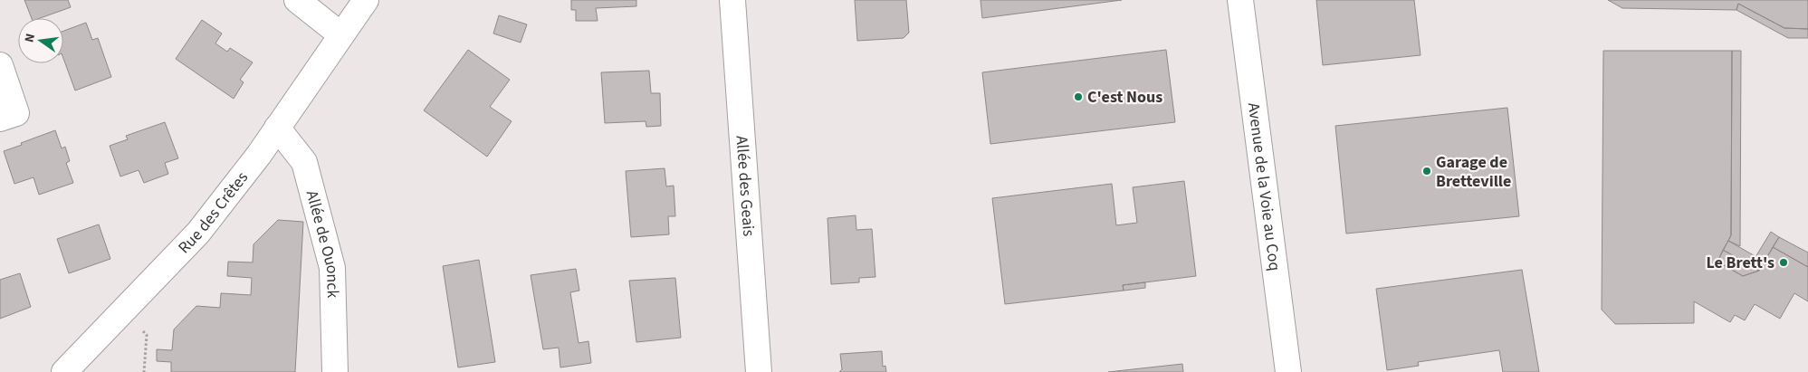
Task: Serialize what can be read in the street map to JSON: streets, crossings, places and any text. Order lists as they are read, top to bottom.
{
  "streets": {
    "street": [
      "Allée des Geais",
      "Avenue de la Voie au Coq",
      "Rue des Crêtes",
      "Allée de Ouonck"
    ]
  },
  "crossings": [
    ["Rue des Crêtes", "Allée de Ouonck"]
  ],
  "places": ["C'est Nous", "Garage de Bretteville", "Le Brett's"],
  "north": "left"
}
